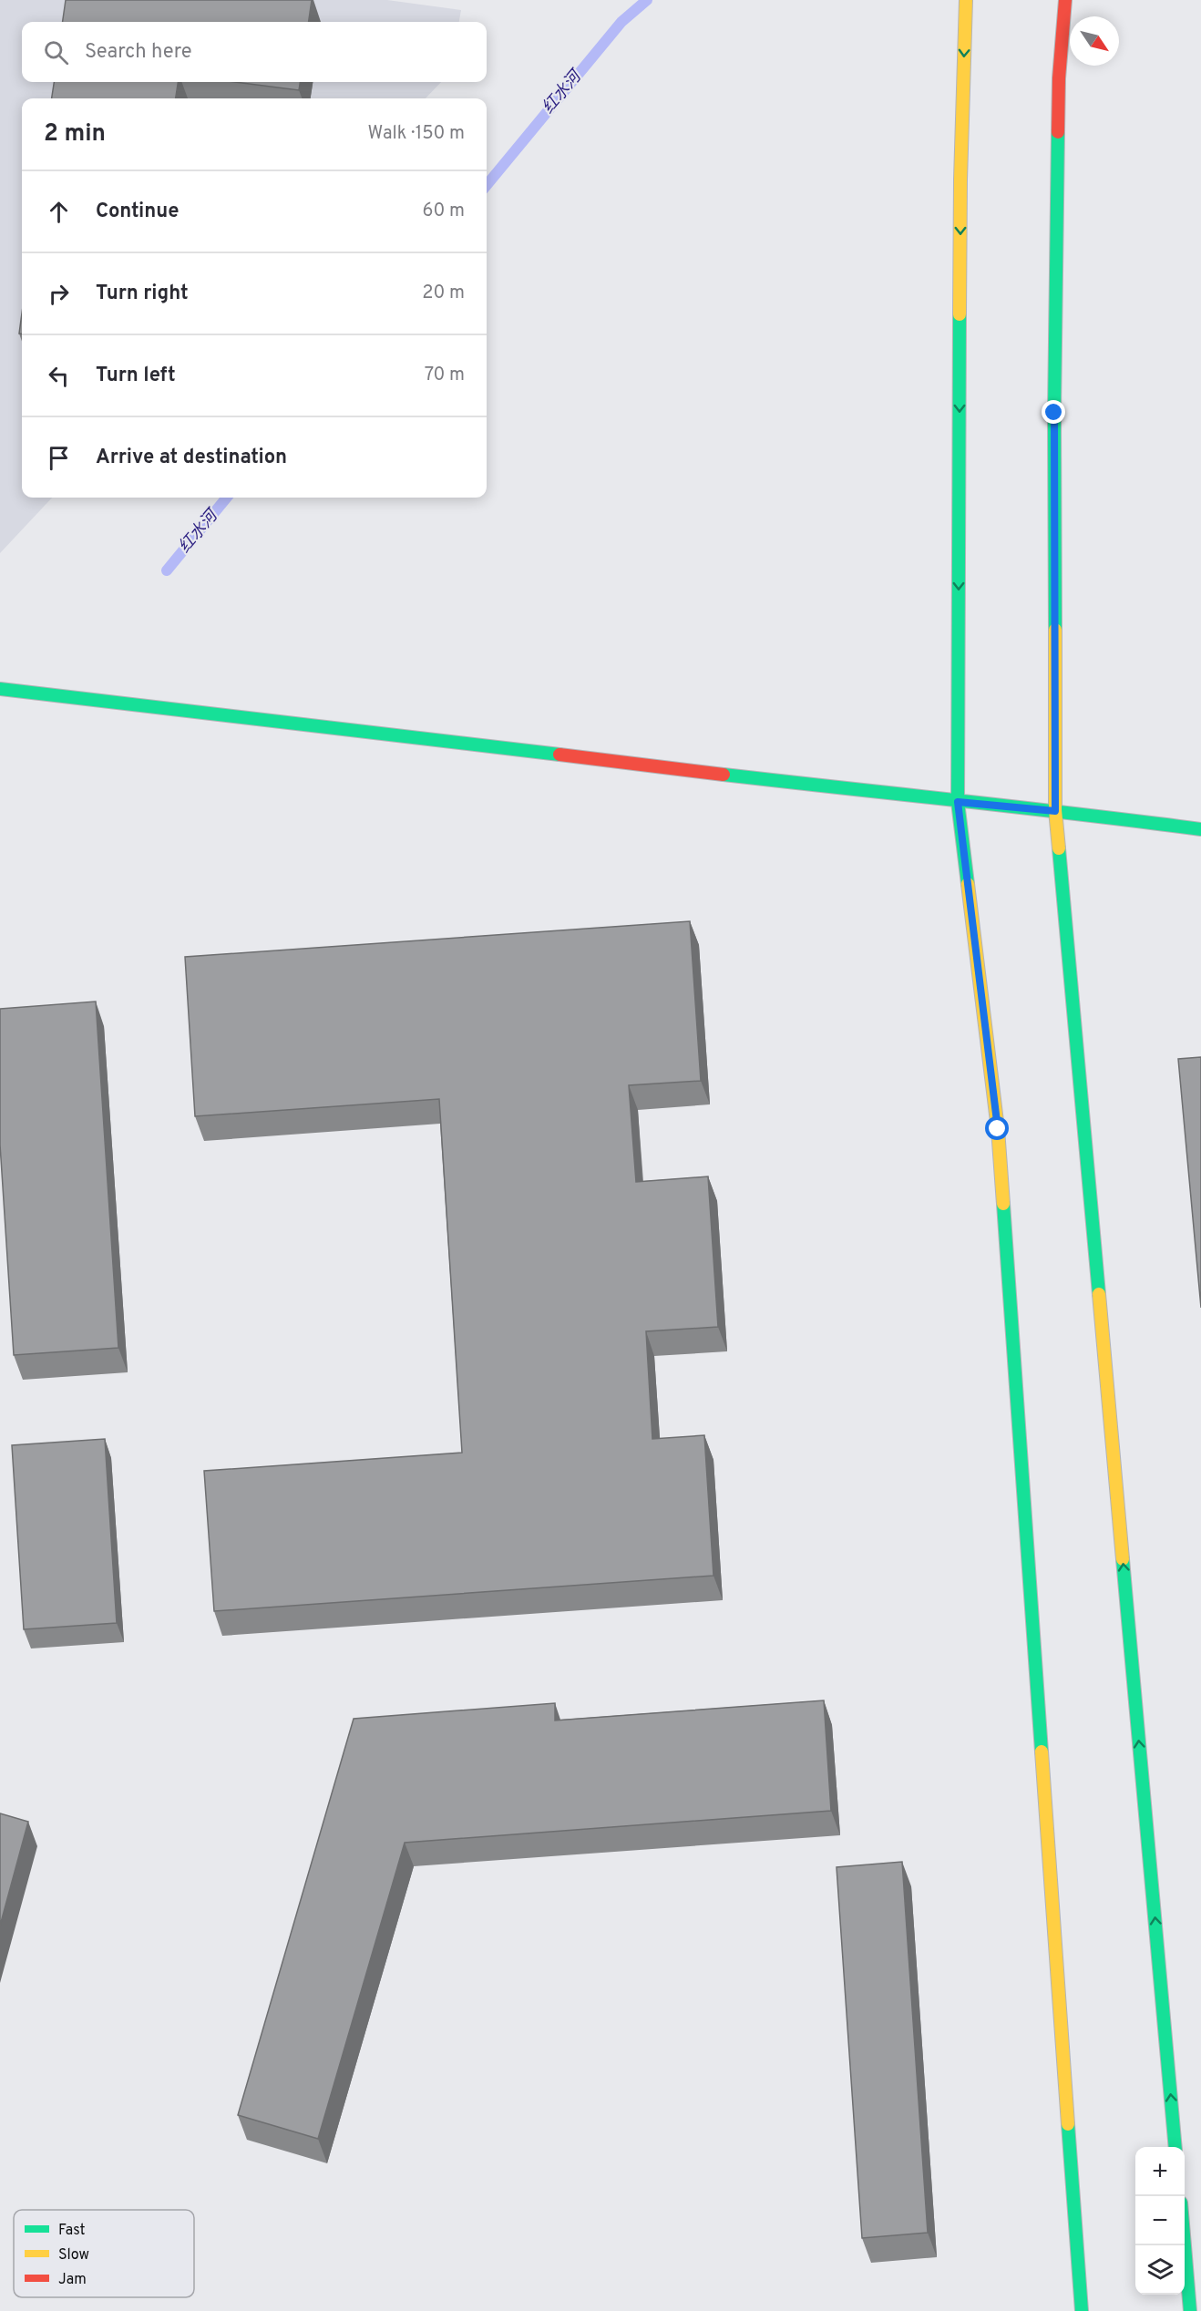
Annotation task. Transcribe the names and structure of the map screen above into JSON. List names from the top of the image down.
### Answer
{
  "water": ["红水河"],
  "legend": ["Fast", "Slow", "Jam"],
  "north": "bottom right",
  "page": {
    "search": "Search here",
    "heading": ["2 min", "Walk · 150 m"],
    "list": [
      ["Continue", "60 m"],
      ["Turn right", "20 m"],
      ["Turn left", "70 m"],
      "Arrive at destination"
    ],
    "map_buttons": ["+", "−"]
  }
}
